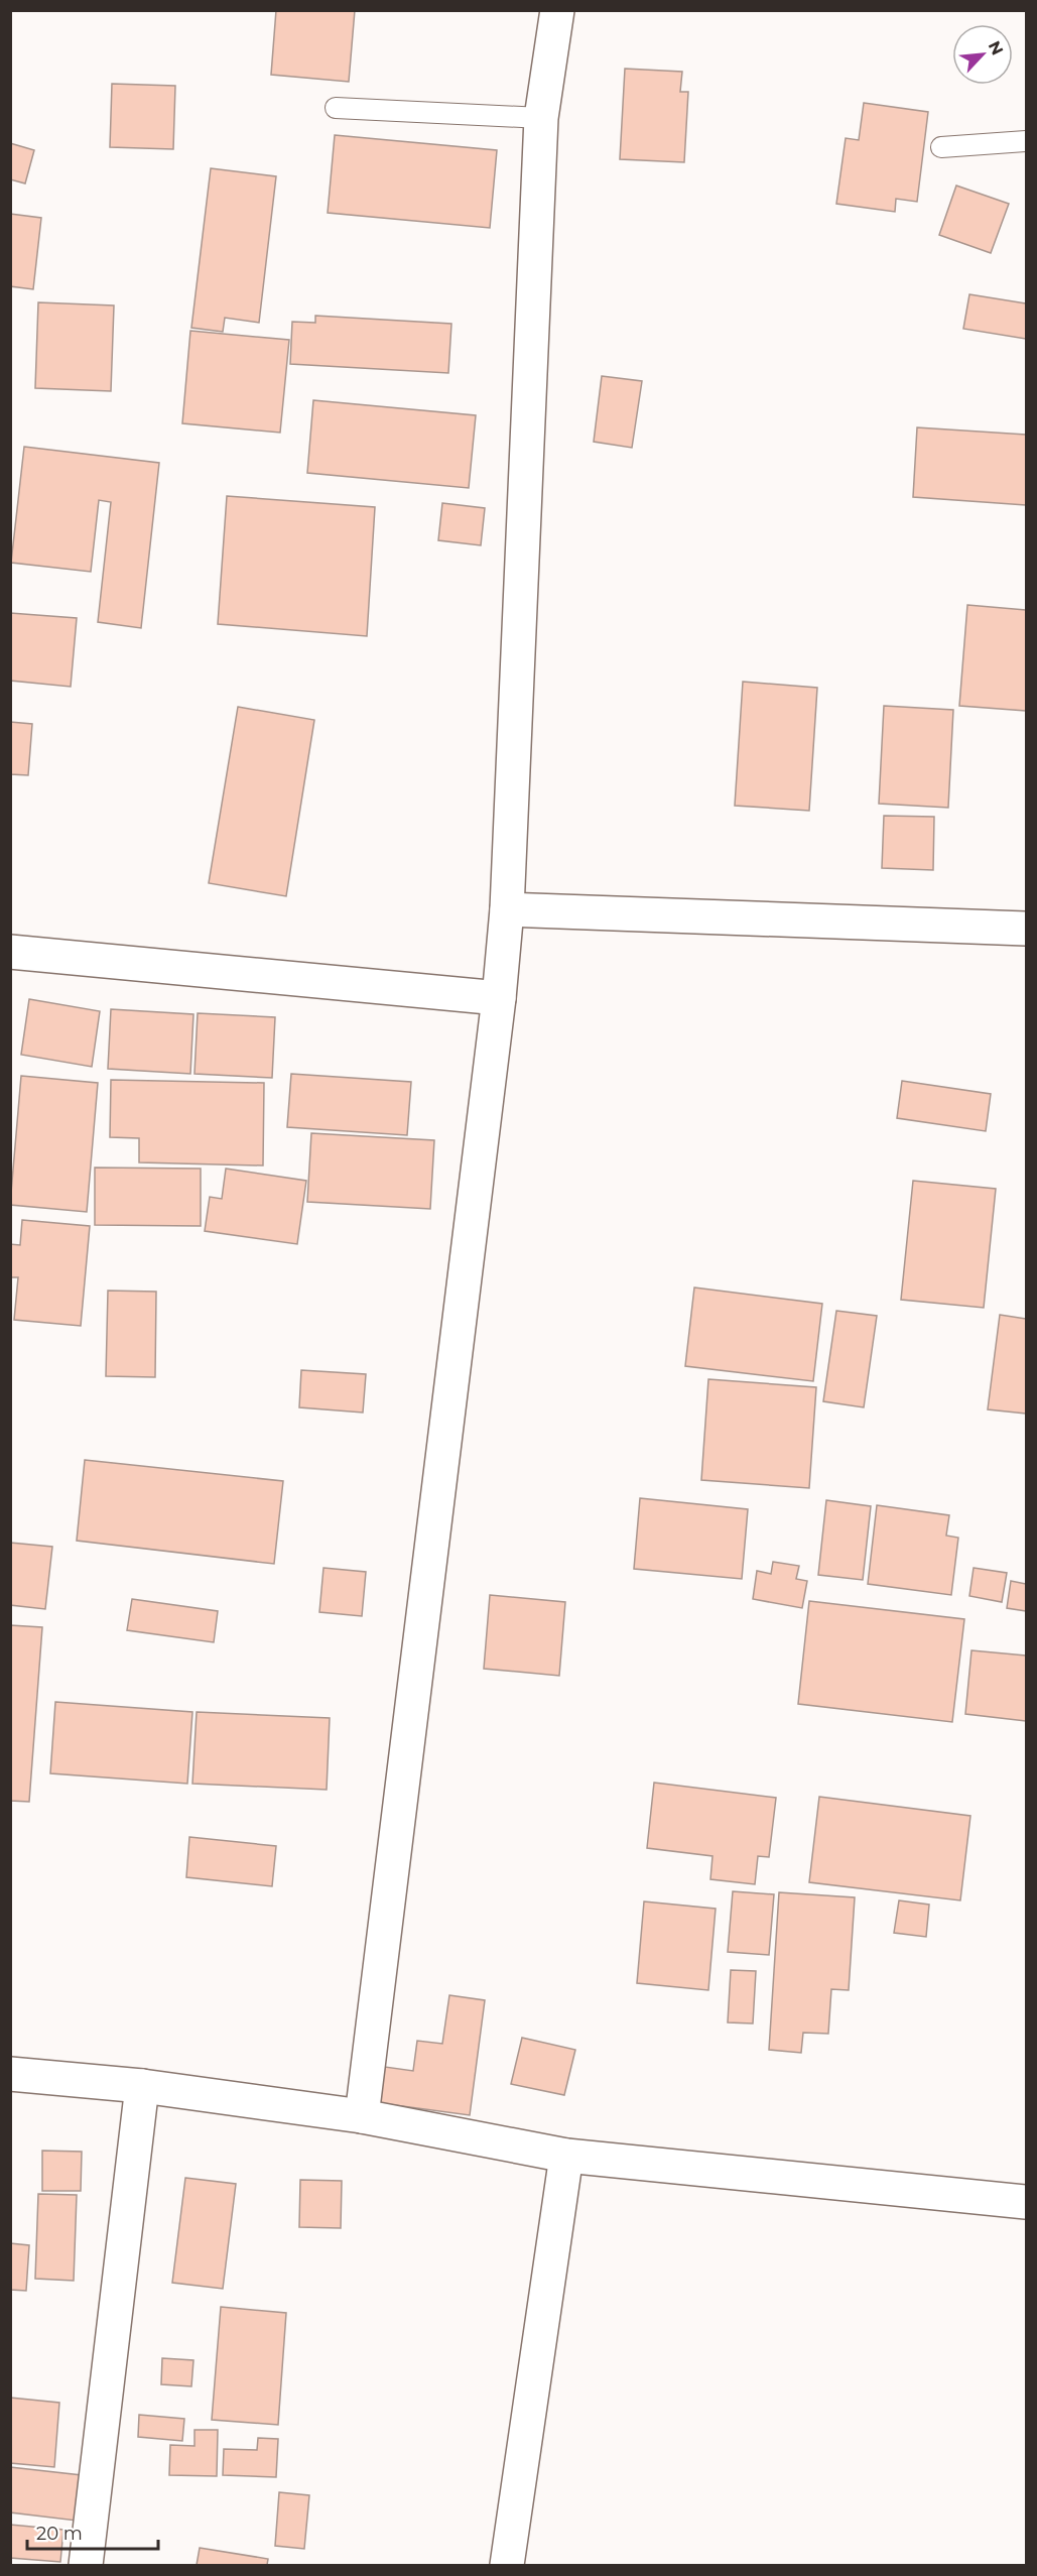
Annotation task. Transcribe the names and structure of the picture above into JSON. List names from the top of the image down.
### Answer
{
  "scale_bar": "20 m",
  "north": "top right"
}
